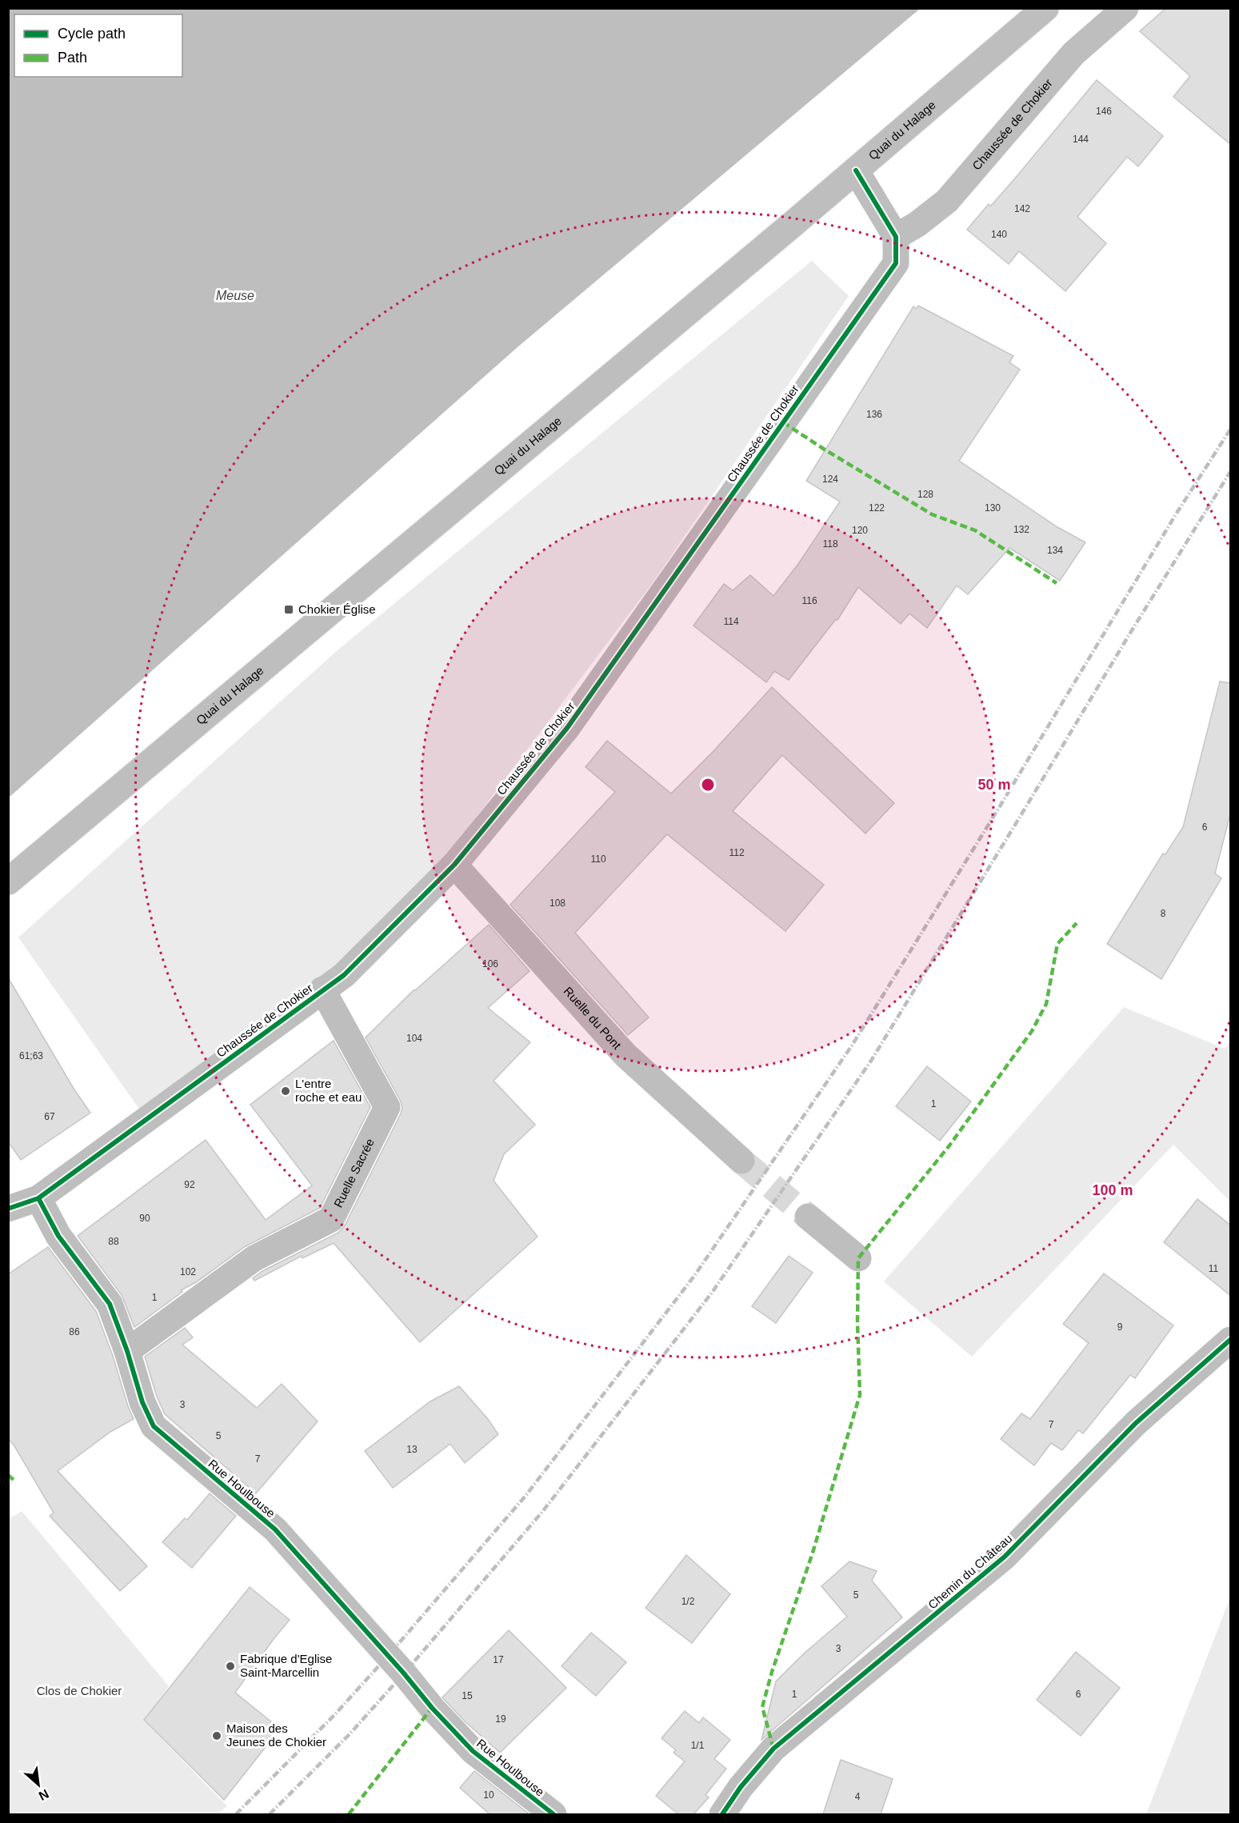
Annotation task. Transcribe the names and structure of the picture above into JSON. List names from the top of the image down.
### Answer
{
  "streets": {
    "street": [
      "Chaussée de Chokier",
      "Quai du Halage",
      "Ruelle du Pont",
      "Ruelle Sacrée",
      "Rue Houlbouse",
      "Chemin du Château"
    ]
  },
  "crossings": [
    ["Chaussée de Chokier", "Ruelle du Pont"],
    ["Chaussée de Chokier", "Ruelle Sacrée"],
    ["Chaussée de Chokier", "Rue Houlbouse"],
    ["Ruelle Sacrée", "Rue Houlbouse"]
  ],
  "water": ["Meuse"],
  "parks": ["Clos de Chokier"],
  "places": {
    "transit": ["Chokier Église"],
    "other": ["L'entre roche et eau", "Fabrique d'Eglise Saint-Marcellin", "Maison des Jeunes de Chokier"]
  },
  "house_numbers": [
    "146",
    "144",
    "142",
    "140",
    "136",
    "124",
    "128",
    "122",
    "130",
    "132",
    "120",
    "118",
    "134",
    "116",
    "114",
    "6",
    "112",
    "110",
    "108",
    "8",
    "106",
    "104",
    "61;63",
    "1",
    "67",
    "92",
    "90",
    "88",
    "11",
    "102",
    "1",
    "9",
    "86",
    "3",
    "7",
    "5",
    "13",
    "7",
    "5",
    "1/2",
    "3",
    "17",
    "1",
    "6",
    "15",
    "19",
    "1/1",
    "10",
    "4"
  ],
  "legend": ["Cycle path", "Path"],
  "north": "bottom right",
  "rings": ["50 m", "100 m"]
}
